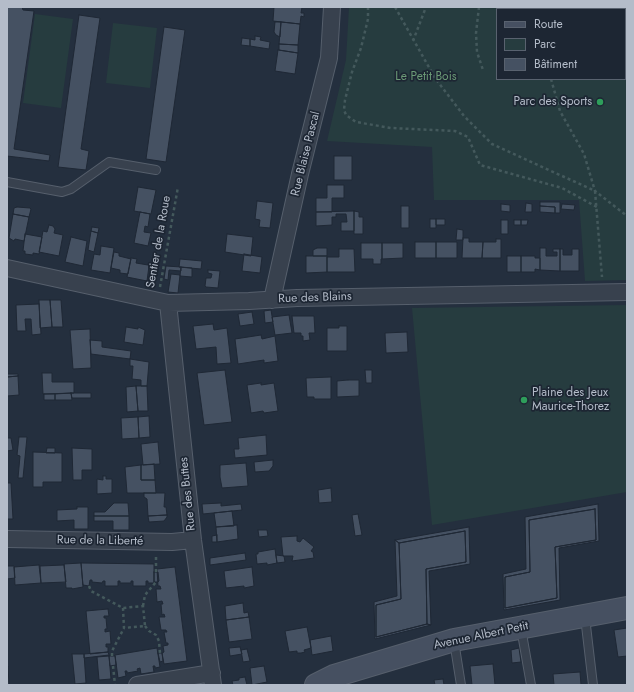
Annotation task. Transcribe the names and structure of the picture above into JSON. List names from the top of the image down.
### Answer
{
  "streets": {
    "main road": ["Avenue Albert Petit"],
    "street": [
      "Rue Blaise Pascal",
      "Rue des Blains",
      "Rue des Buttes",
      "Rue de la Liberté"
    ],
    "path": ["Sentier de la Roue"]
  },
  "crossings": [
    ["Rue Blaise Pascal", "Rue des Blains"],
    ["Sentier de la Roue", "Rue des Blains"],
    ["Sentier de la Roue", "Rue des Buttes"],
    ["Rue des Blains", "Rue des Buttes"],
    ["Rue des Buttes", "Rue de la Liberté"]
  ],
  "parks": ["Le Petit Bois"],
  "places": ["Parc des Sports", "Plaine des Jeux Maurice-Thorez"],
  "legend": ["Route", "Parc", "Bâtiment"]
}
